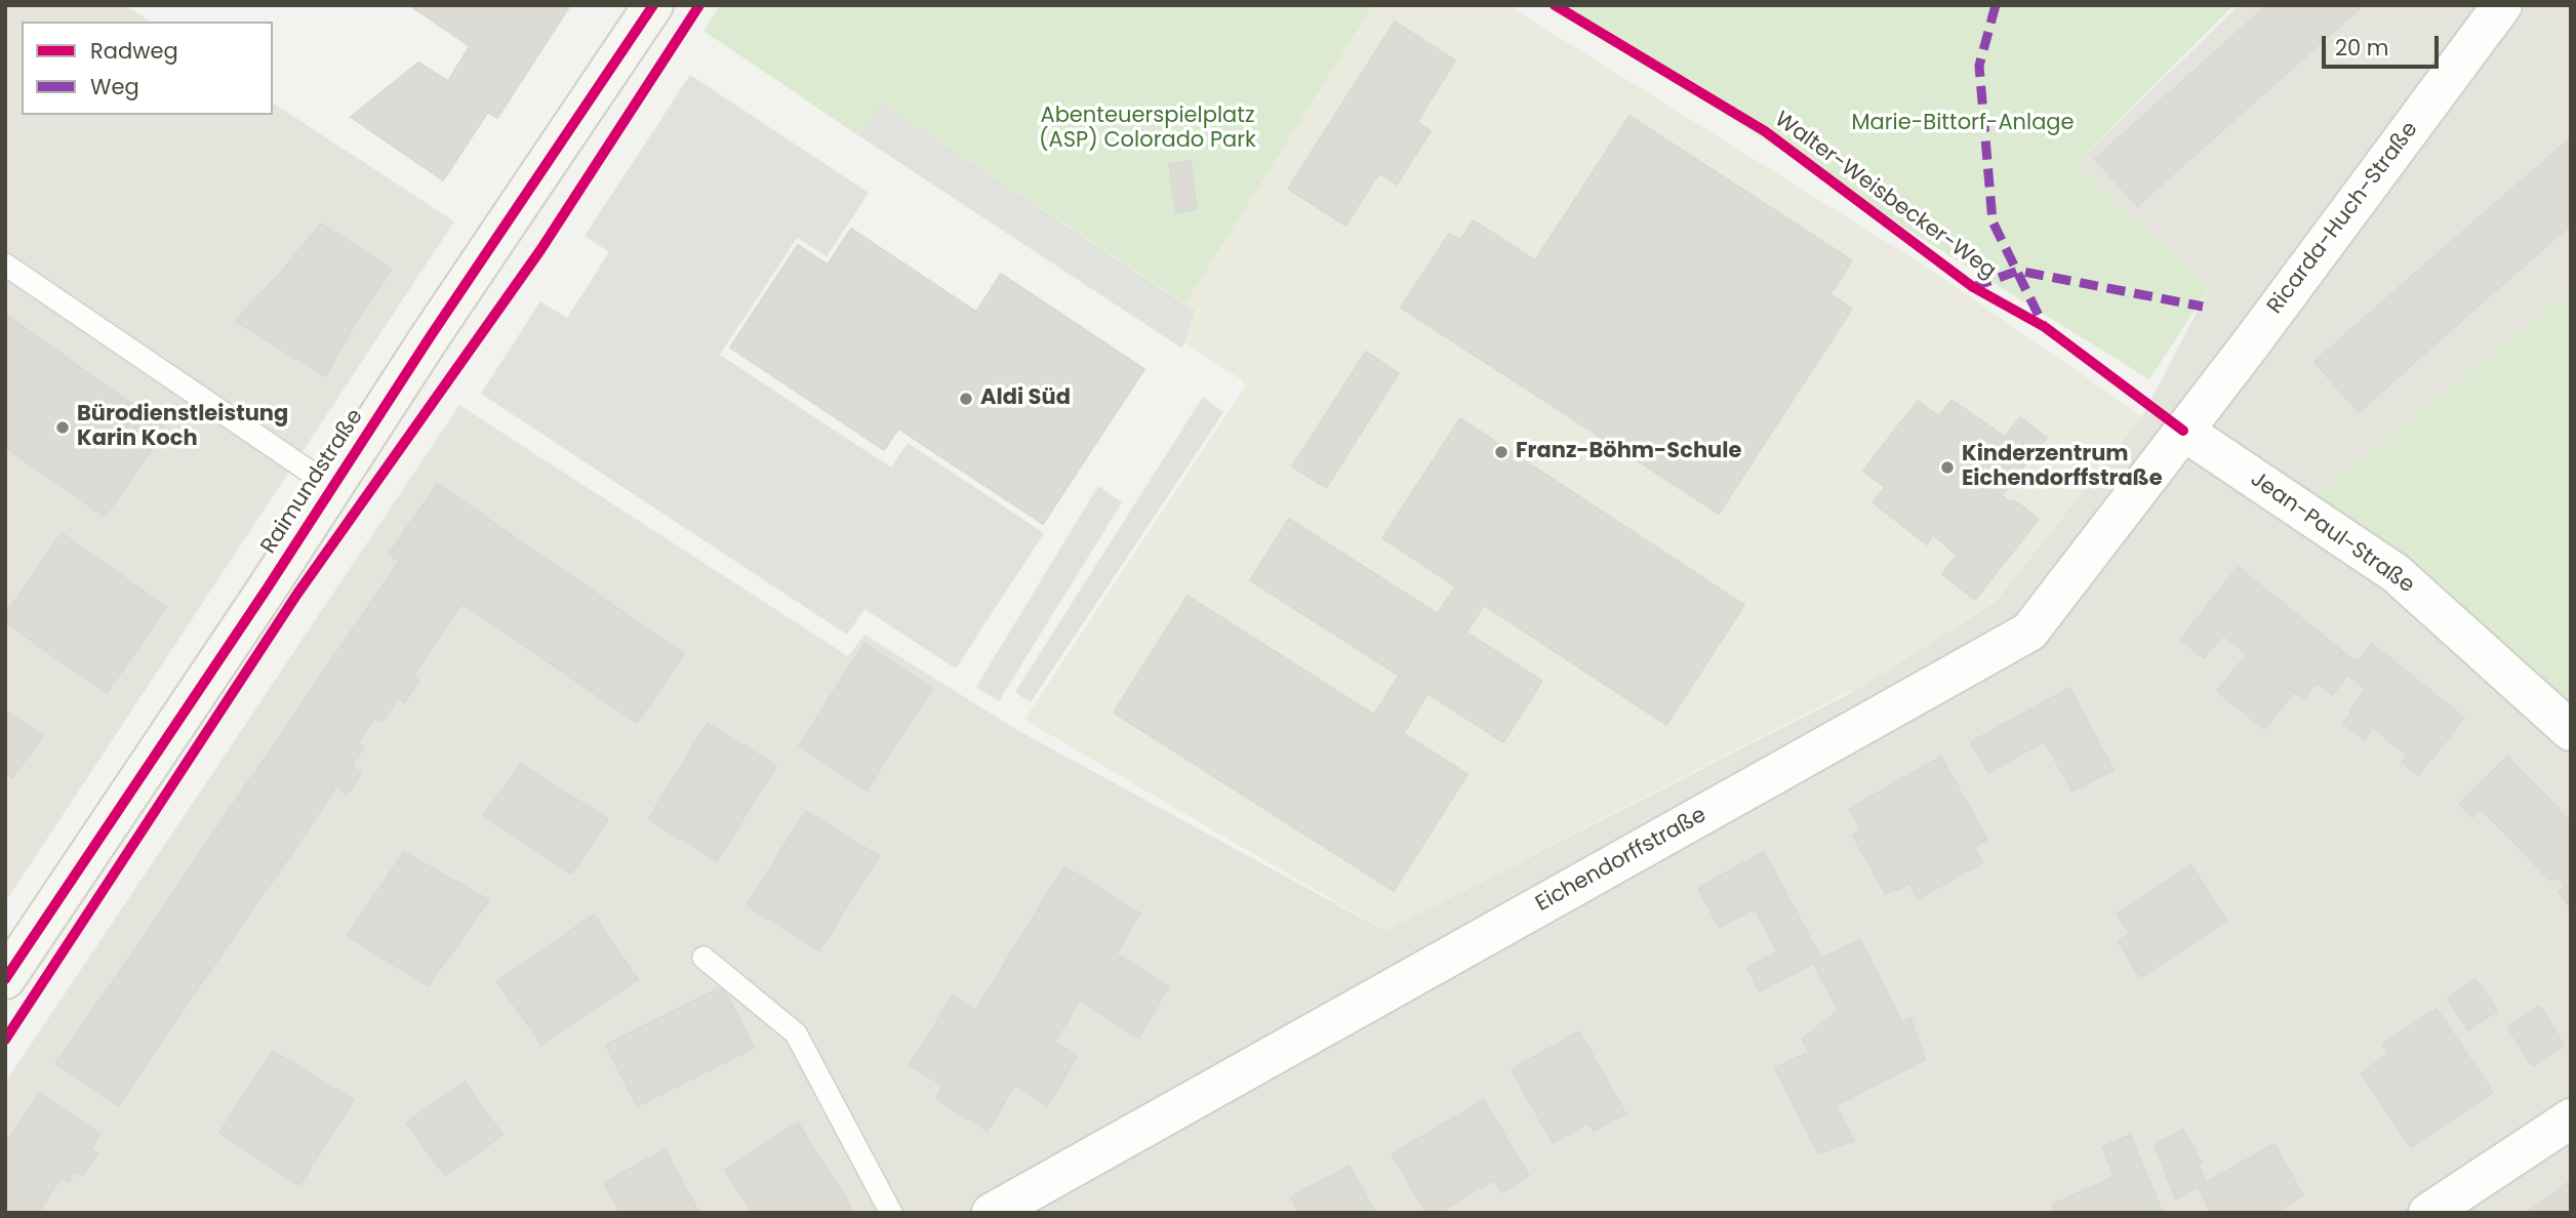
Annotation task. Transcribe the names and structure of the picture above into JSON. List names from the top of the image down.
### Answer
{
  "streets": {
    "street": [
      "Ricarda-Huch-Straße",
      "Raimundstraße",
      "Jean-Paul-Straße",
      "Eichendorffstraße"
    ],
    "cycle path": ["Walter-Weisbecker-Weg"]
  },
  "crossings": [
    ["Ricarda-Huch-Straße", "Jean-Paul-Straße"],
    ["Ricarda-Huch-Straße", "Eichendorffstraße"],
    ["Jean-Paul-Straße", "Eichendorffstraße"]
  ],
  "parks": ["Abenteuerspielplatz (ASP) Colorado Park", "Marie-Bittorf-Anlage"],
  "places": [
    "Aldi Süd",
    "Bürodienstleistung Karin Koch",
    "Franz-Böhm-Schule",
    "Kinderzentrum Eichendorffstraße"
  ],
  "legend": ["Radweg", "Weg"],
  "scale_bar": "20 m"
}
